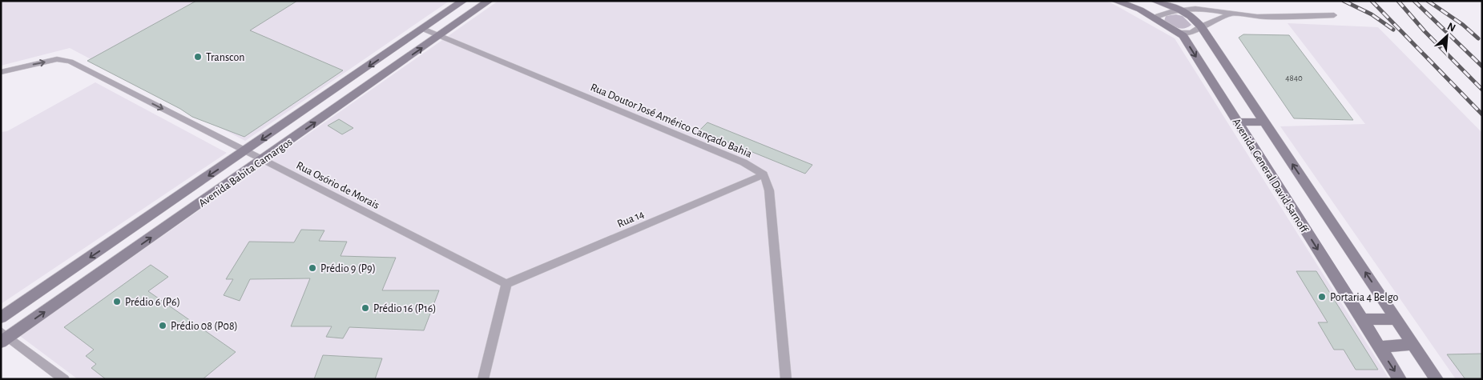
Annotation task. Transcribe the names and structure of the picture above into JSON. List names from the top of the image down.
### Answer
{
  "streets": {
    "main road": ["Avenida Babita Camargos", "Avenida General David Sarnoff"],
    "street": ["Rua Doutor José Américo Cançado Bahia", "Rua Osório de Morais", "Rua 14"]
  },
  "crossings": [
    ["Rua Doutor José Américo Cançado Bahia", "Avenida Babita Camargos"],
    ["Rua Doutor José Américo Cançado Bahia", "Rua 14"],
    ["Avenida Babita Camargos", "Rua Osório de Morais"],
    ["Rua Osório de Morais", "Rua 14"]
  ],
  "one_way": ["Rua Osório de Morais"],
  "places": [
    "Transcon",
    "Prédio 9 (P9)",
    "Portaria 4 Belgo",
    "Prédio 6 (P6)",
    "Prédio 16 (P16)",
    "Prédio 08 (P08)"
  ],
  "house_numbers": ["4840"],
  "north": "top right"
}
